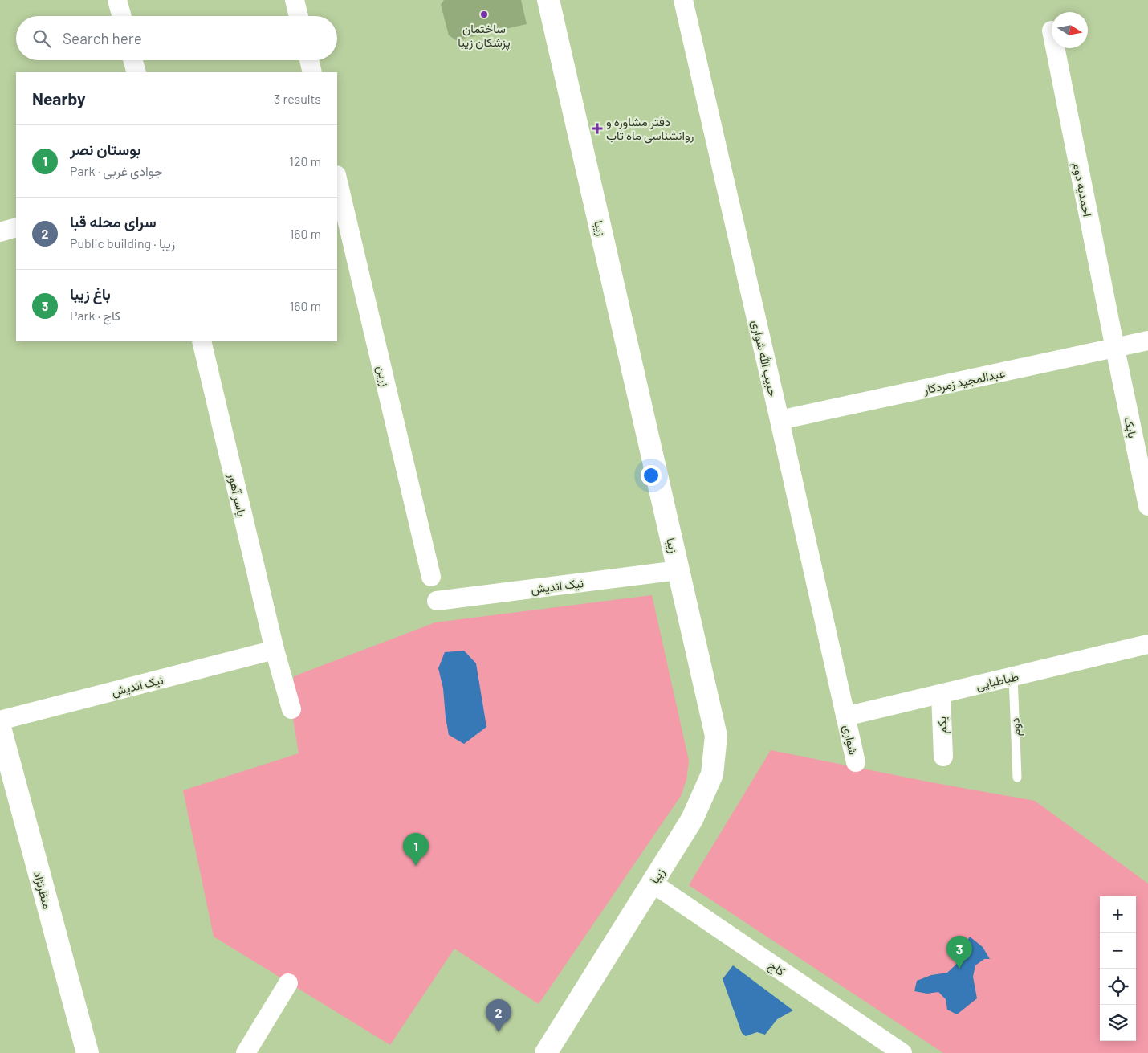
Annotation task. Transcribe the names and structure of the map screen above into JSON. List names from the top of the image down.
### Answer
{
  "streets": {
    "street": [
      "احمدیه دوم",
      "زیبا",
      "حبیب الله شواری",
      "زرین",
      "عبدالمجید زمردکار",
      "بابک",
      "یاسر آهور",
      "نیک اندیش",
      "طباطبایی",
      "یکم",
      "شواری",
      "منظرنژاد",
      "کاج"
    ],
    "lane": ["دوم"]
  },
  "crossings": [
    ["احمدیه دوم", "عبدالمجید زمردکار"],
    ["احمدیه دوم", "بابک"],
    ["زیبا", "نیک اندیش"],
    ["زیبا", "کاج"],
    ["حبیب الله شواری", "عبدالمجید زمردکار"],
    ["حبیب الله شواری", "طباطبایی"],
    ["حبیب الله شواری", "شواری"],
    ["عبدالمجید زمردکار", "بابک"],
    ["یاسر آهور", "نیک اندیش"],
    ["طباطبایی", "یکم"],
    ["طباطبایی", "دوم"],
    ["طباطبایی", "شواری"]
  ],
  "places": {
    "other": ["ساختمان پزشکان زیبا"],
    "health": ["دفتر مشاوره و روانشناسی ماه تاب"]
  },
  "north": "right",
  "page": {
    "search": "Search here",
    "heading": ["Nearby", "3 results"],
    "list": [
      {
        "mark": "1",
        "name": "بوستان نصر",
        "note": "Park · جوادی غربی",
        "value": "120 m"
      },
      {
        "mark": "2",
        "name": "سرای محله قبا",
        "note": "Public building · زیبا",
        "value": "160 m"
      },
      {
        "mark": "3",
        "name": "باغ زیبا",
        "note": "Park · کاج",
        "value": "160 m"
      }
    ],
    "pins": ["1", "3", "2"],
    "map_buttons": ["+", "−"]
  }
}
